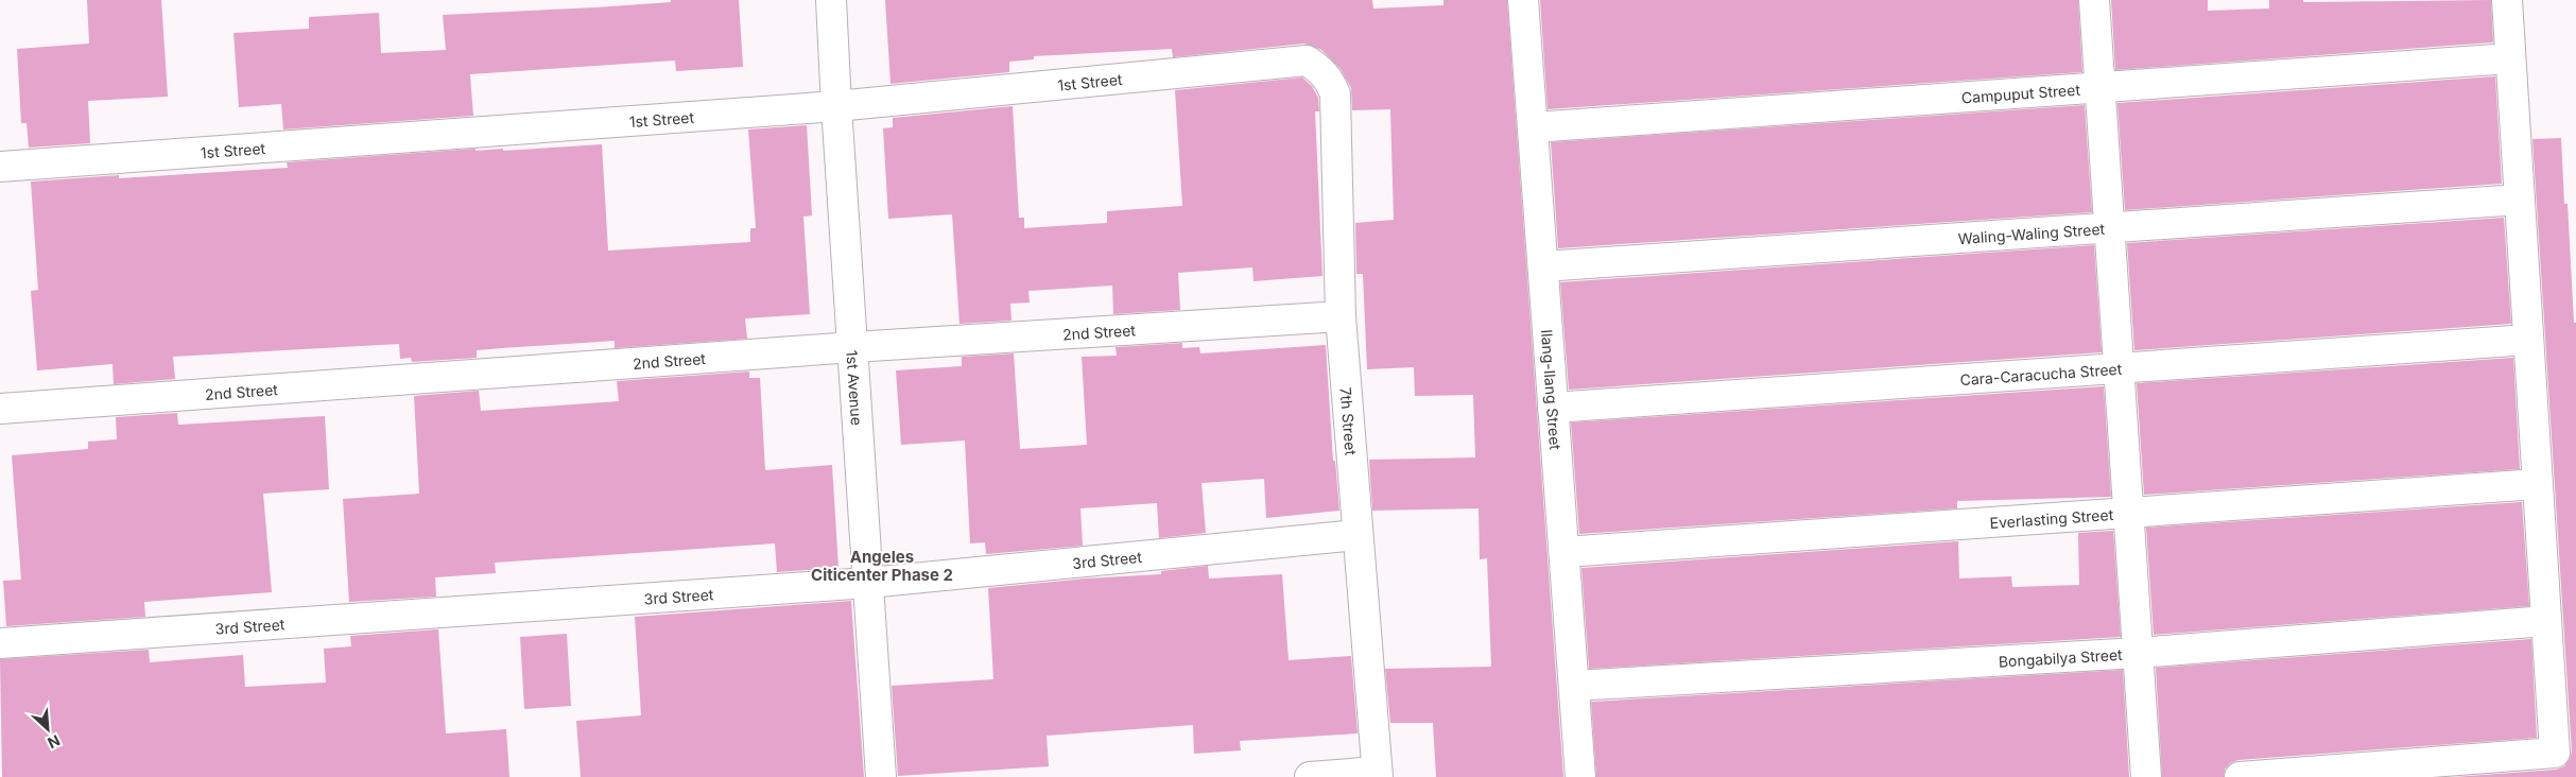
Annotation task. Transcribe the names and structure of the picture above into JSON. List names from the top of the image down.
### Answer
{
  "streets": {
    "street": [
      "1st Street",
      "Campuput Street",
      "Waling-Waling Street",
      "2nd Street",
      "Cara-Caracucha Street",
      "1st Avenue",
      "Ilang-Ilang Street",
      "7th Street",
      "Everlasting Street",
      "3rd Street",
      "Bongabilya Street"
    ]
  },
  "crossings": [
    ["1st Street", "1st Avenue"],
    ["1st Street", "7th Street"],
    ["Campuput Street", "Ilang-Ilang Street"],
    ["Waling-Waling Street", "Ilang-Ilang Street"],
    ["2nd Street", "1st Avenue"],
    ["2nd Street", "7th Street"],
    ["Cara-Caracucha Street", "Ilang-Ilang Street"],
    ["1st Avenue", "3rd Street"],
    ["Ilang-Ilang Street", "Everlasting Street"],
    ["Ilang-Ilang Street", "Bongabilya Street"],
    ["7th Street", "3rd Street"]
  ],
  "districts": ["Angeles Citicenter Phase 2"],
  "north": "bottom right"
}
